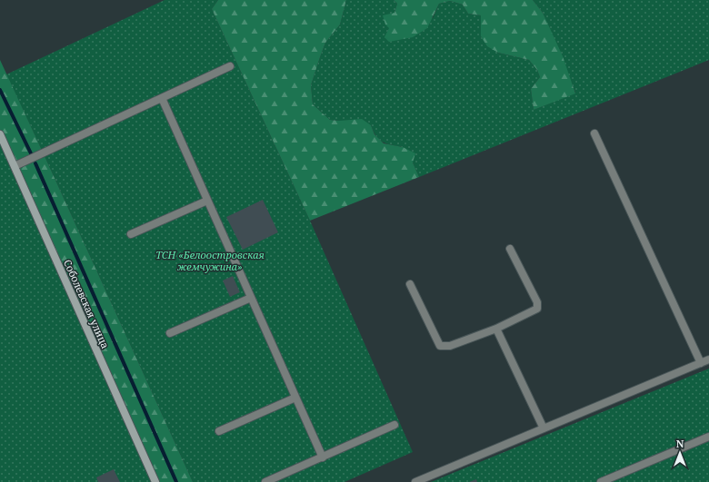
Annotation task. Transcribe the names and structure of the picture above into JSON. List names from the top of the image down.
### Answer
{
  "streets": {
    "street": ["Соболевская улица"]
  },
  "parks": ["ТСН «Белоостровская жемчужина»"],
  "north": "top"
}
